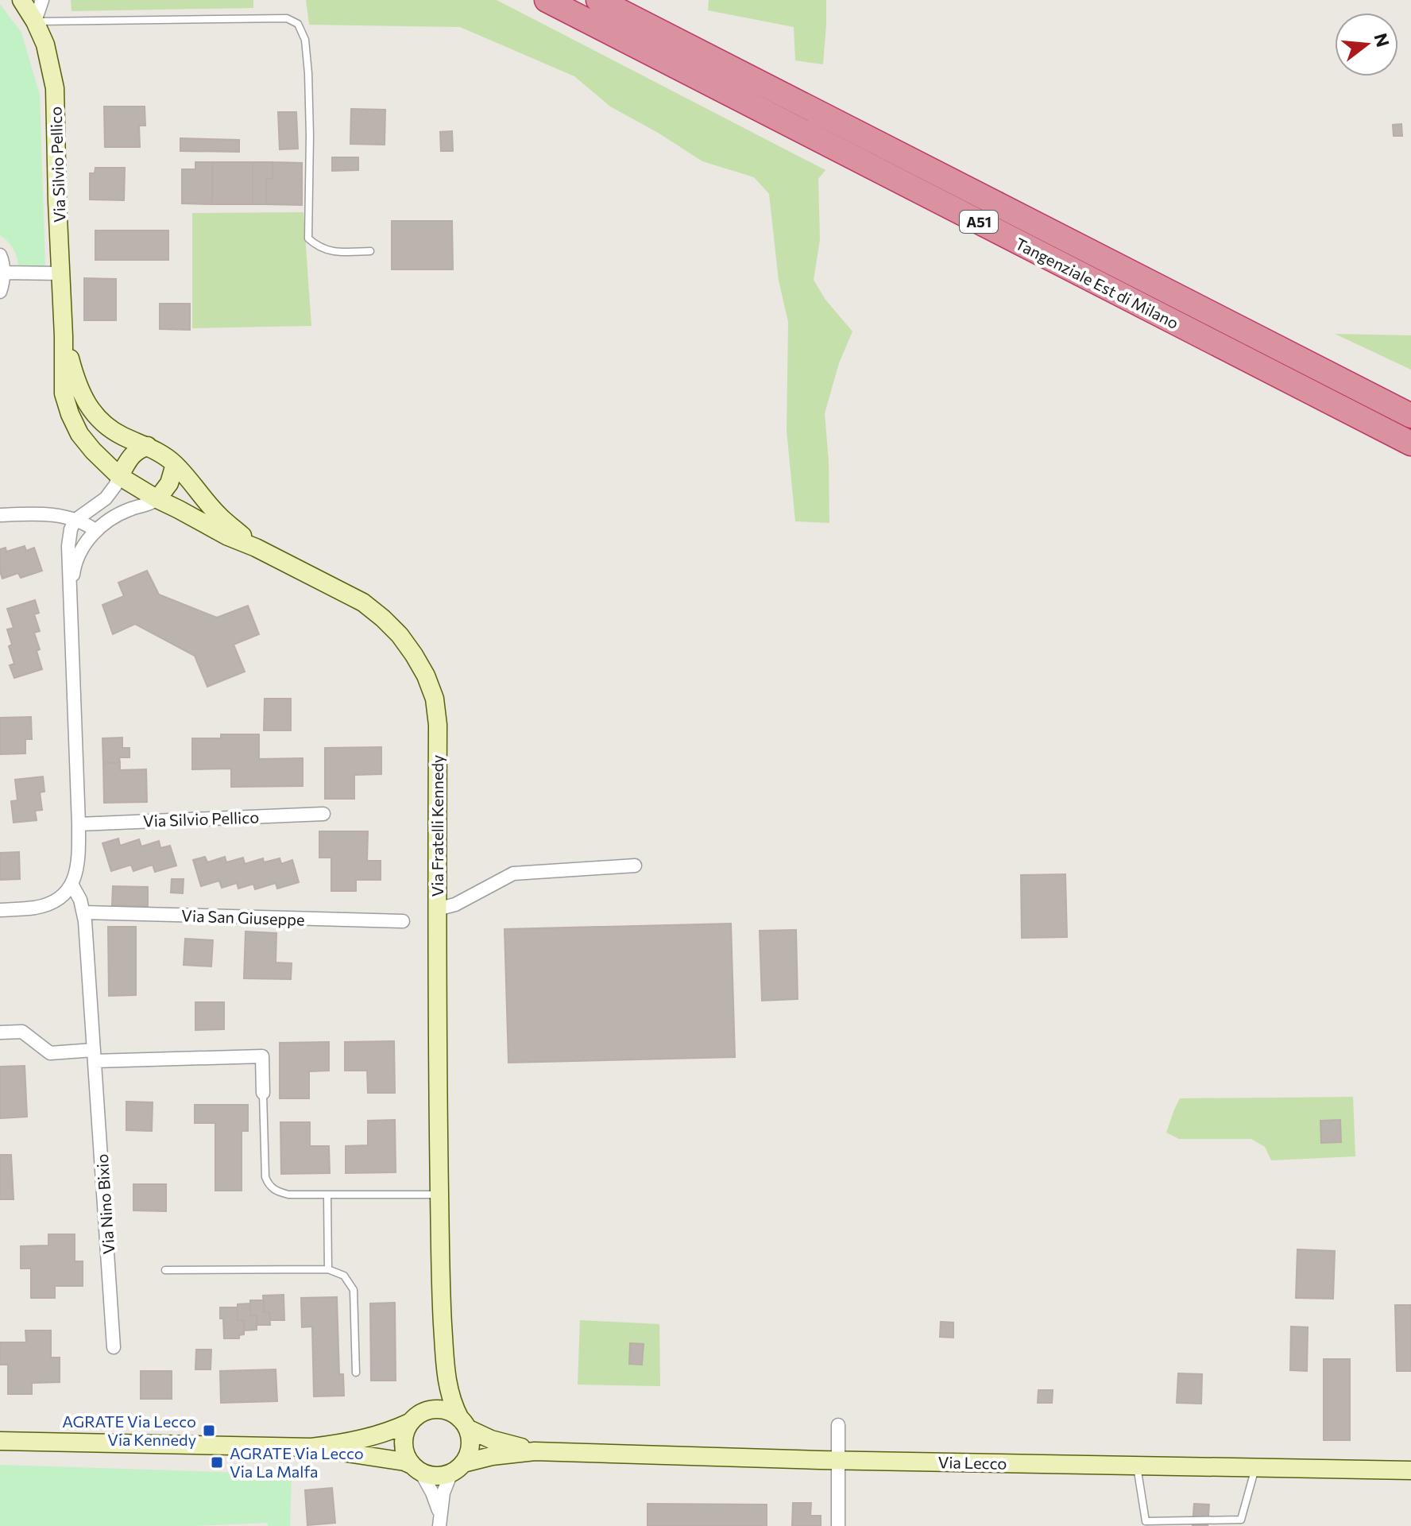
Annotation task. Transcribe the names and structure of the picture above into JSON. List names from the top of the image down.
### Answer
{
  "streets": {
    "highway": ["A51", "Tangenziale Est di Milano"],
    "street": [
      "Via Silvio Pellico",
      "Via Fratelli Kennedy",
      "Via San Giuseppe",
      "Via Nino Bixio",
      "Via Lecco"
    ]
  },
  "crossings": [
    ["Via Silvio Pellico", "Via Fratelli Kennedy"],
    ["Via Fratelli Kennedy", "Via Lecco"],
    ["Via San Giuseppe", "Via Nino Bixio"]
  ],
  "places": {
    "transit": ["AGRATE Via Lecco Via Kennedy", "AGRATE Via Lecco Via La Malfa"]
  },
  "north": "right"
}
